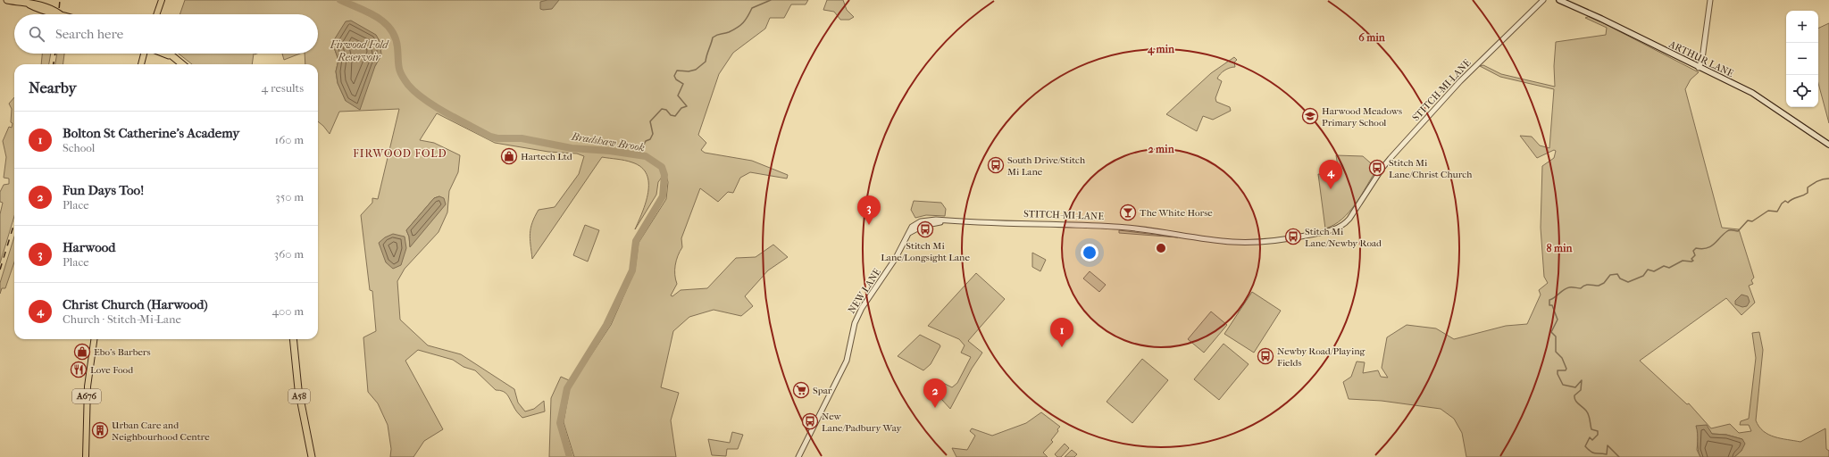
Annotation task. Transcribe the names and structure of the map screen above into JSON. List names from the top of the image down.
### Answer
{
  "streets": {
    "highway": ["A58"],
    "main road": ["ARTHUR LANE", "A676"],
    "street": ["STITCH-MI-LANE", "NEW LANE"]
  },
  "crossings": [
    ["STITCH-MI-LANE", "NEW LANE"]
  ],
  "districts": ["FIRWOOD FOLD"],
  "water": ["Firwood Fold Reservoir", "Bradshaw Brook"],
  "places": {
    "school or university": ["Harwood Meadows Primary School"],
    "shop": ["Hartech Ltd", "Ebo's Barbers"],
    "bus stop": [
      "South Drive/Stitch Mi Lane",
      "Stitch Mi Lane/Christ Church",
      "Stitch Mi Lane/Longsight Lane",
      "Stitch Mi Lane/Newby Road",
      "Newby Road/Playing Fields",
      "New Lane/Padbury Way"
    ],
    "bar": ["The White Horse"],
    "restaurant": ["Love Food"],
    "supermarket": ["Spar"],
    "building": ["Urban Care and Neighbourhood Centre"]
  },
  "page": {
    "map_buttons": ["+", "−"],
    "search": "Search here",
    "heading": ["Nearby", "4 results"],
    "list": [
      {
        "mark": "1",
        "name": "Bolton St Catherine's Academy",
        "note": "School",
        "value": "160 m"
      },
      {
        "mark": "2",
        "name": "Fun Days Too!",
        "note": "Place",
        "value": "350 m"
      },
      {
        "mark": "3",
        "name": "Harwood",
        "note": "Place",
        "value": "360 m"
      },
      {
        "mark": "4",
        "name": "Christ Church (Harwood)",
        "note": "Church · Stitch-Mi-Lane",
        "value": "400 m"
      }
    ],
    "pins": [
      "4",
      "3",
      "1",
      "2"
    ]
  },
  "rings": [
    "6 min",
    "4 min",
    "2 min",
    "8 min"
  ]
}
